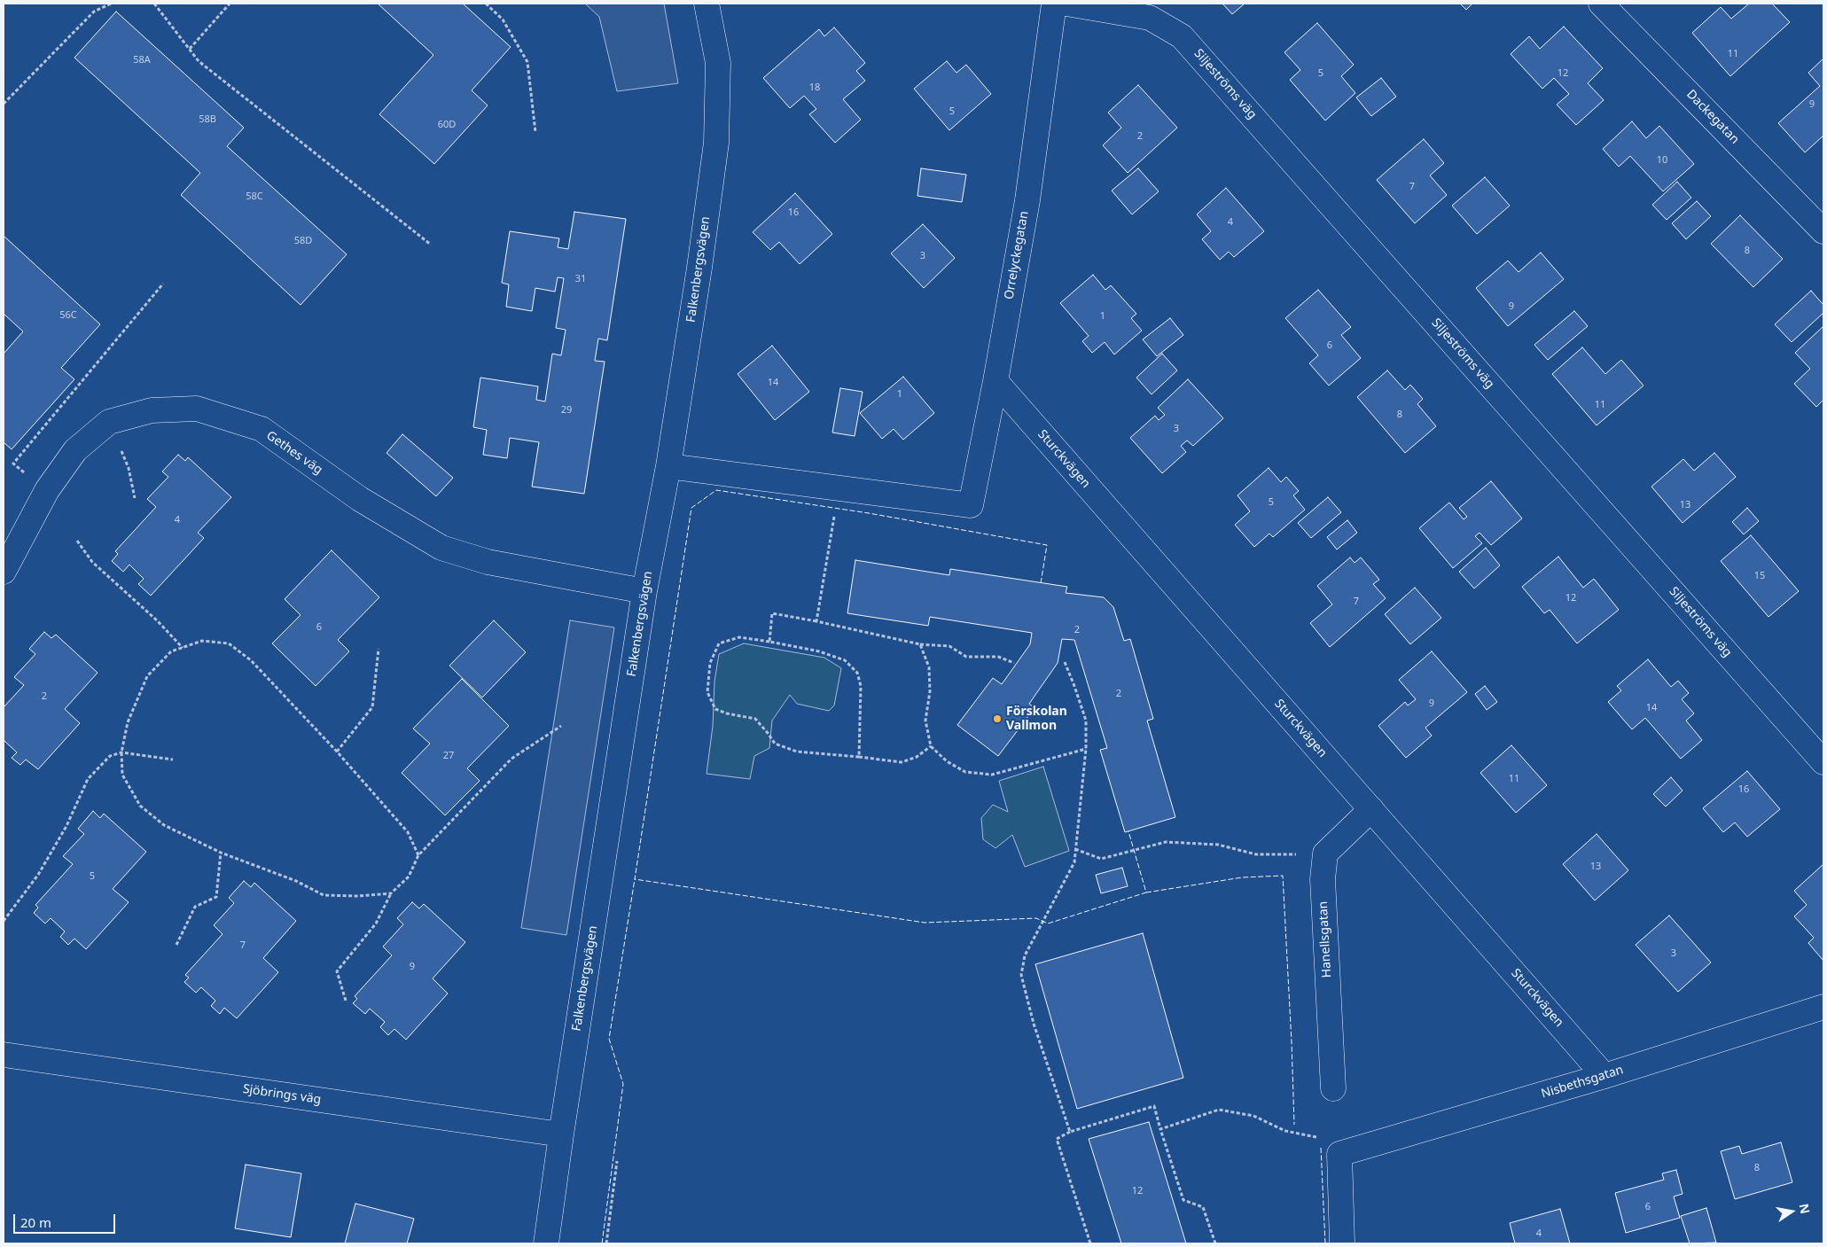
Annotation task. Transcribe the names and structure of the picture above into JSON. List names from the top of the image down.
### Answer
{
  "streets": {
    "street": [
      "Siljeströms väg",
      "Dackegatan",
      "Orrelyckegatan",
      "Falkenbergsvägen",
      "Gethes väg",
      "Sturckvägen",
      "Hanellsgatan",
      "Nisbethsgatan",
      "Sjöbrings väg"
    ]
  },
  "crossings": [
    ["Orrelyckegatan", "Sturckvägen"],
    ["Falkenbergsvägen", "Gethes väg"],
    ["Falkenbergsvägen", "Sjöbrings väg"],
    ["Sturckvägen", "Nisbethsgatan"]
  ],
  "places": ["Förskolan Vallmon"],
  "house_numbers": [
    "11",
    "58A",
    "5",
    "12",
    "18",
    "9",
    "5",
    "58B",
    "60D",
    "2",
    "10",
    "7",
    "58C",
    "16",
    "4",
    "58D",
    "8",
    "3",
    "31",
    "9",
    "56C",
    "1",
    "6",
    "14",
    "1",
    "11",
    "29",
    "8",
    "3",
    "5",
    "13",
    "4",
    "15",
    "12",
    "7",
    "6",
    "2",
    "2",
    "2",
    "9",
    "14",
    "27",
    "11",
    "16",
    "13",
    "5",
    "7",
    "3",
    "9",
    "8",
    "12",
    "6",
    "4"
  ],
  "scale_bar": "20 m",
  "north": "right"
}
